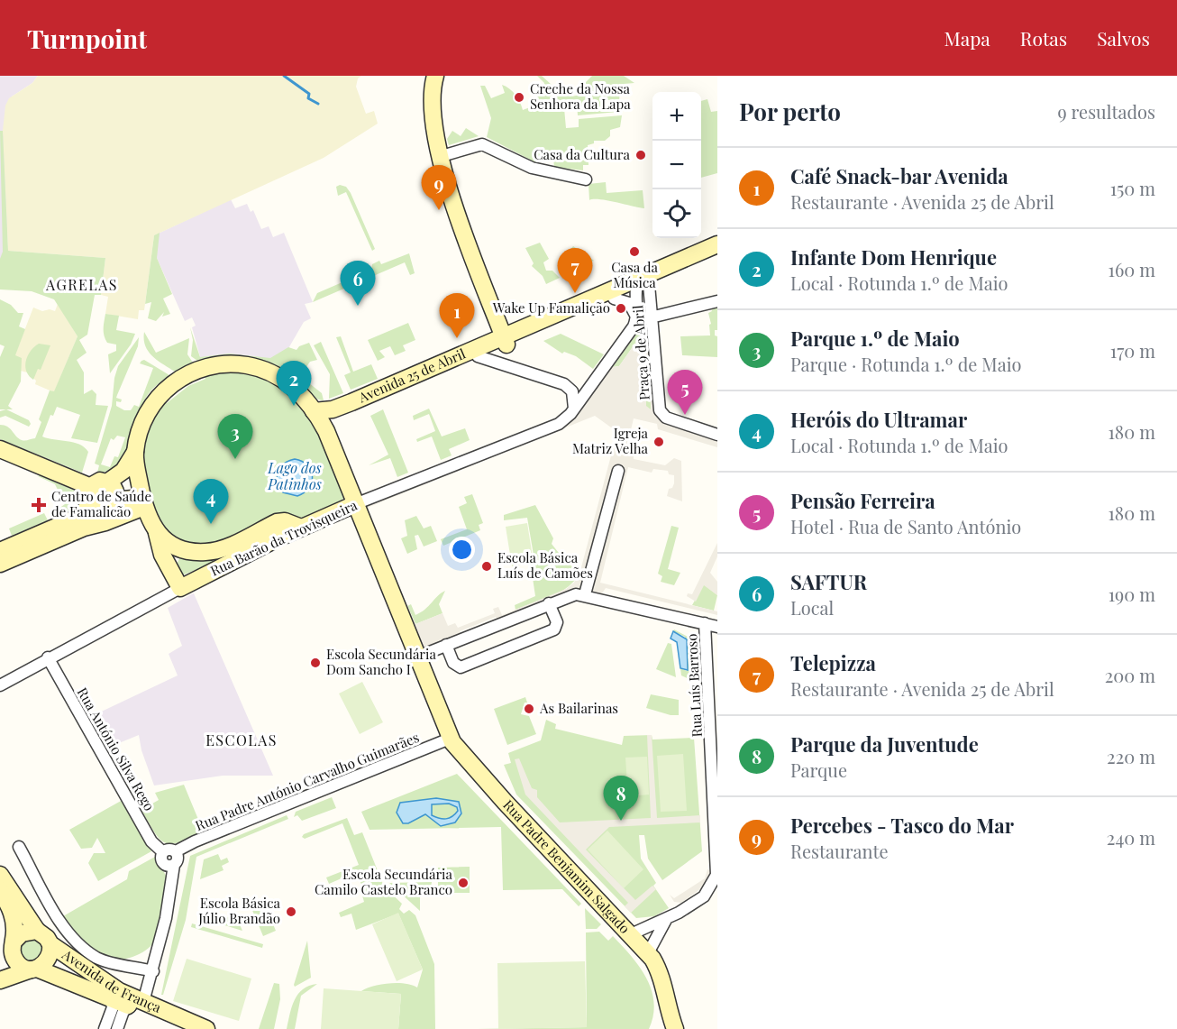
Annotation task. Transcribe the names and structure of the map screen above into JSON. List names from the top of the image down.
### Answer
{
  "streets": {
    "main road": [
      "Avenida 25 de Abril",
      "Rua Barão da Trovisqueira",
      "Rua Padre Benjamim Salgado",
      "Avenida de França"
    ],
    "street": [
      "Praça 9 de Abril",
      "Rua Luís Barroso",
      "Rua António Silva Rego",
      "Rua Padre António Carvalho Guimarães"
    ]
  },
  "crossings": [
    ["Praça 9 de Abril", "Avenida 25 de Abril"],
    ["Praça 9 de Abril", "Rua Barão da Trovisqueira"],
    ["Avenida 25 de Abril", "Rua Padre Benjamim Salgado"],
    ["Rua Barão da Trovisqueira", "Rua António Silva Rego"],
    ["Rua Barão da Trovisqueira", "Rua Padre Benjamim Salgado"],
    ["Rua Luís Barroso", "Rua Padre Benjamim Salgado"],
    ["Rua António Silva Rego", "Rua Padre António Carvalho Guimarães"],
    ["Rua Padre António Carvalho Guimarães", "Rua Padre Benjamim Salgado"]
  ],
  "districts": ["AGRELAS", "ESCOLAS"],
  "water": ["Lago dos Patinhos"],
  "places": {
    "other": [
      "Creche da Nossa Senhora da Lapa",
      "Casa da Cultura",
      "Casa da Música",
      "Wake Up Famalição",
      "Igreja Matriz Velha",
      "Escola Básica Luís de Camões",
      "Escola Secundária Dom Sancho I",
      "As Bailarinas",
      "Escola Secundária Camilo Castelo Branco",
      "Escola Básica Júlio Brandão"
    ],
    "health": ["Centro de Saúde de Famalicão"]
  },
  "page": {
    "header": "Turnpoint",
    "nav": ["Mapa", "Rotas", "Salvos"],
    "heading": ["Por perto", "9 resultados"],
    "map_buttons": ["+", "−"],
    "list": [
      {
        "mark": "1",
        "name": "Café Snack-bar Avenida",
        "note": "Restaurante · Avenida 25 de Abril",
        "value": "150 m"
      },
      {
        "mark": "2",
        "name": "Infante Dom Henrique",
        "note": "Local · Rotunda 1.º de Maio",
        "value": "160 m"
      },
      {
        "mark": "3",
        "name": "Parque 1.º de Maio",
        "note": "Parque · Rotunda 1.º de Maio",
        "value": "170 m"
      },
      {
        "mark": "4",
        "name": "Heróis do Ultramar",
        "note": "Local · Rotunda 1.º de Maio",
        "value": "180 m"
      },
      {
        "mark": "5",
        "name": "Pensão Ferreira",
        "note": "Hotel · Rua de Santo António",
        "value": "180 m"
      },
      {
        "mark": "6",
        "name": "SAFTUR",
        "note": "Local",
        "value": "190 m"
      },
      {
        "mark": "7",
        "name": "Telepizza",
        "note": "Restaurante · Avenida 25 de Abril",
        "value": "200 m"
      },
      {
        "mark": "8",
        "name": "Parque da Juventude",
        "note": "Parque",
        "value": "220 m"
      },
      {
        "mark": "9",
        "name": "Percebes - Tasco do Mar",
        "note": "Restaurante",
        "value": "240 m"
      }
    ],
    "pins": [
      "9",
      "7",
      "6",
      "1",
      "2",
      "5",
      "3",
      "4",
      "8"
    ]
  }
}
